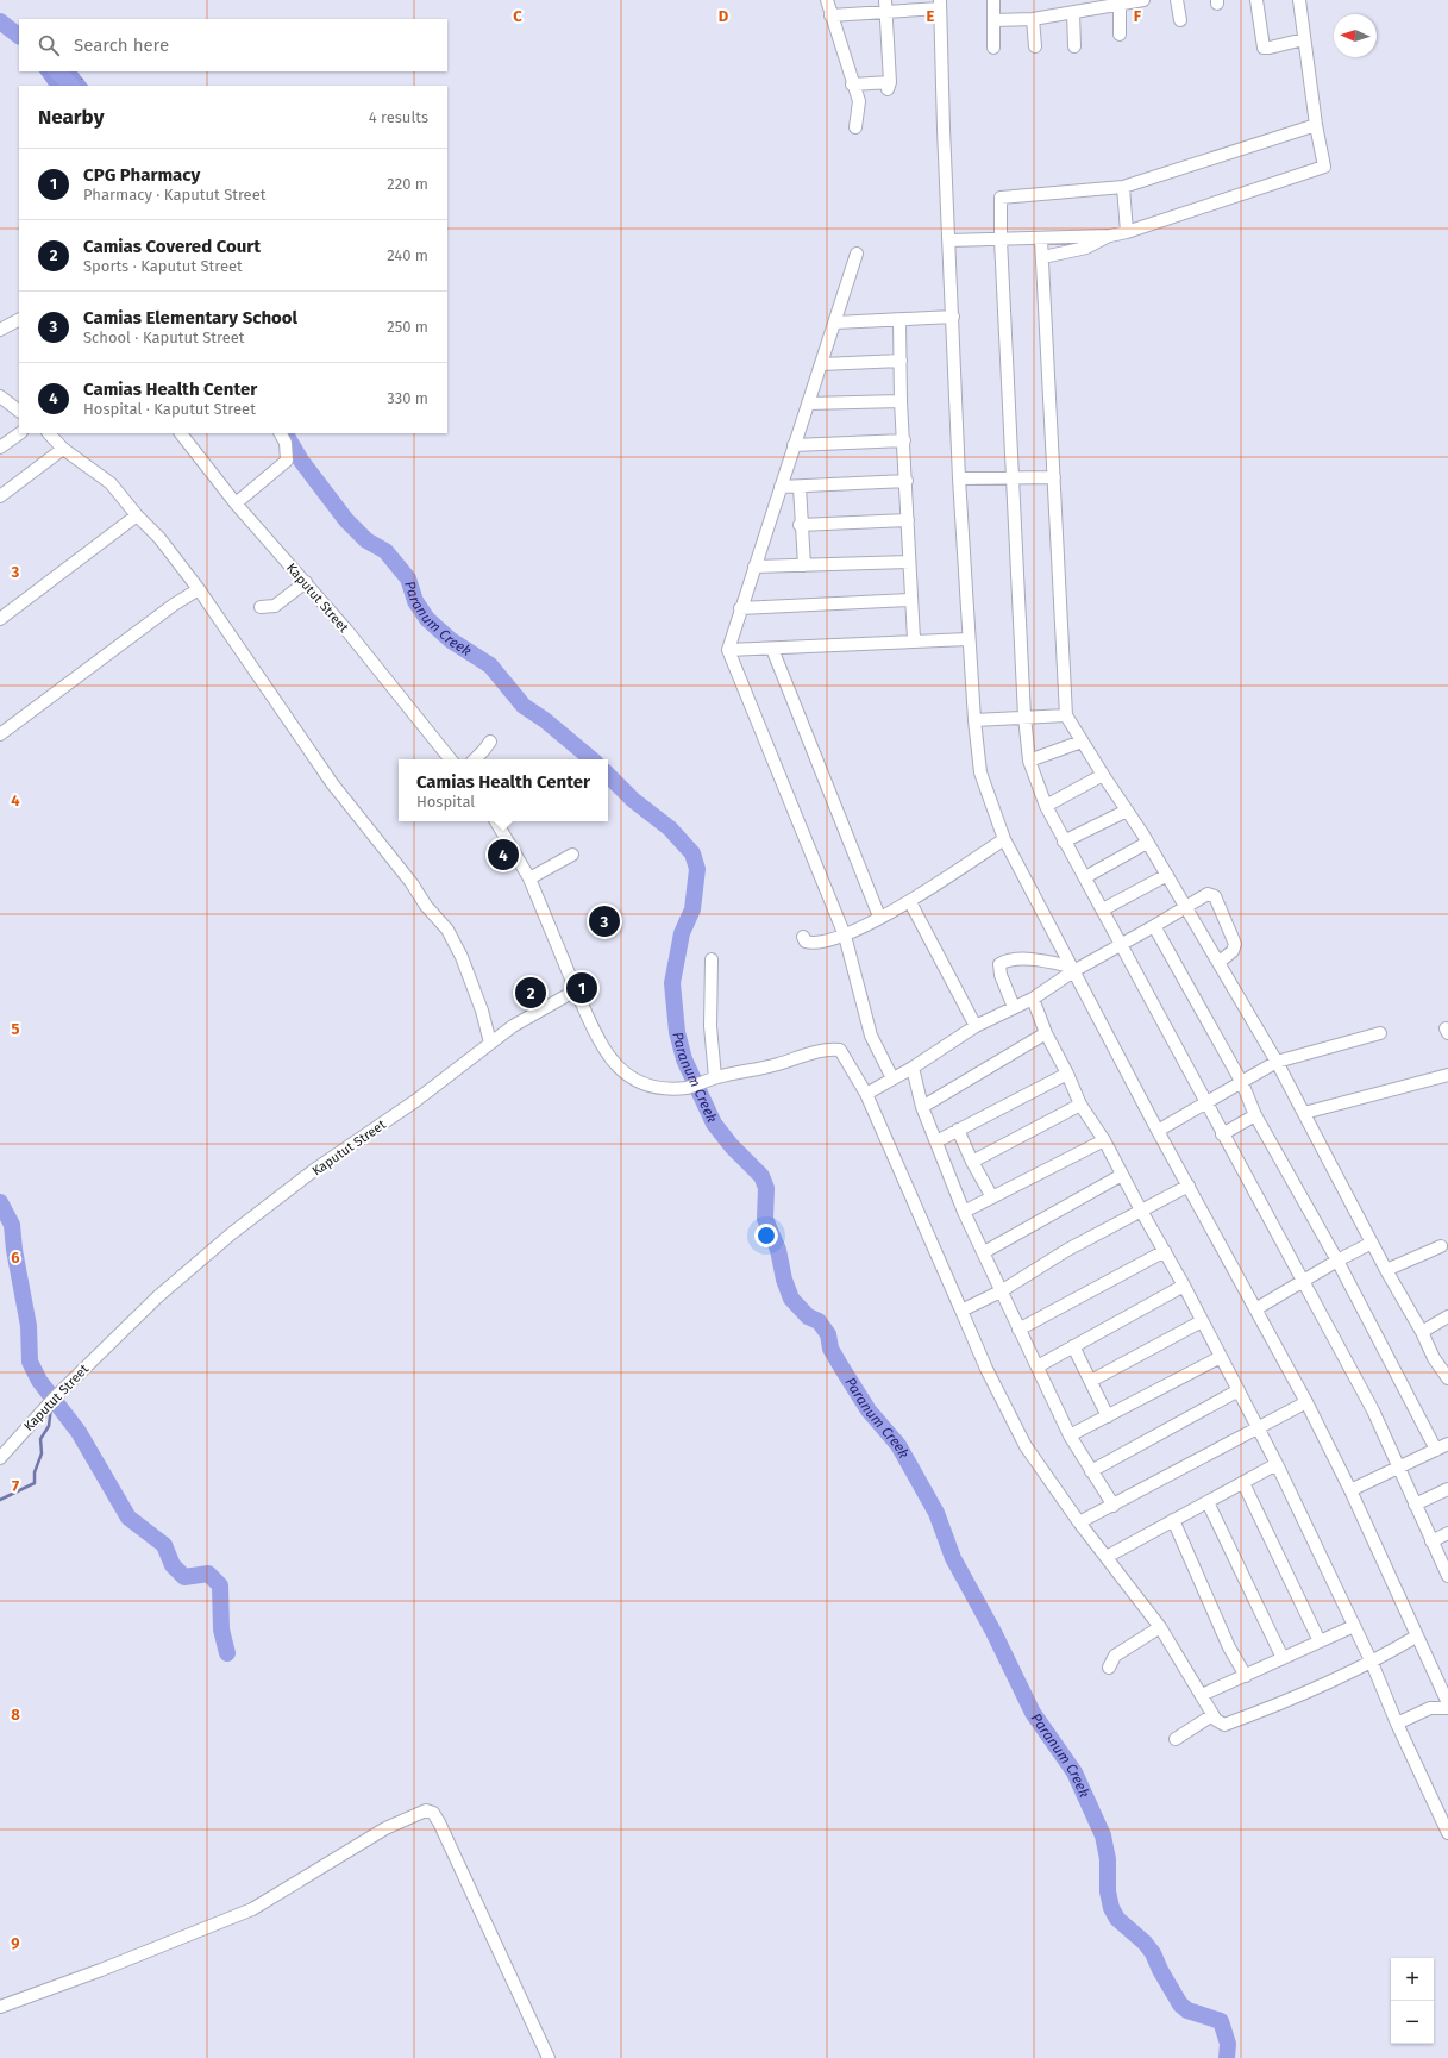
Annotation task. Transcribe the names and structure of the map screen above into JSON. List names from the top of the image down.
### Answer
{
  "streets": {
    "street": ["Kaputut Street"]
  },
  "water": ["Paranum Creek"],
  "north": "left",
  "page": {
    "search": "Search here",
    "heading": ["Nearby", "4 results"],
    "list": [
      {
        "mark": "1",
        "name": "CPG Pharmacy",
        "note": "Pharmacy · Kaputut Street",
        "value": "220 m"
      },
      {
        "mark": "2",
        "name": "Camias Covered Court",
        "note": "Sports · Kaputut Street",
        "value": "240 m"
      },
      {
        "mark": "3",
        "name": "Camias Elementary School",
        "note": "School · Kaputut Street",
        "value": "250 m"
      },
      {
        "mark": "4",
        "name": "Camias Health Center",
        "note": "Hospital · Kaputut Street",
        "value": "330 m"
      }
    ],
    "popup": ["Camias Health Center", "Hospital"],
    "pins": [
      "4",
      "3",
      "1",
      "2"
    ],
    "map_buttons": ["+", "−"]
  },
  "grid": {
    "columns": [
      "C",
      "D",
      "E",
      "F"
    ],
    "rows": [
      "3",
      "4",
      "5",
      "6",
      "7",
      "8",
      "9"
    ]
  }
}
